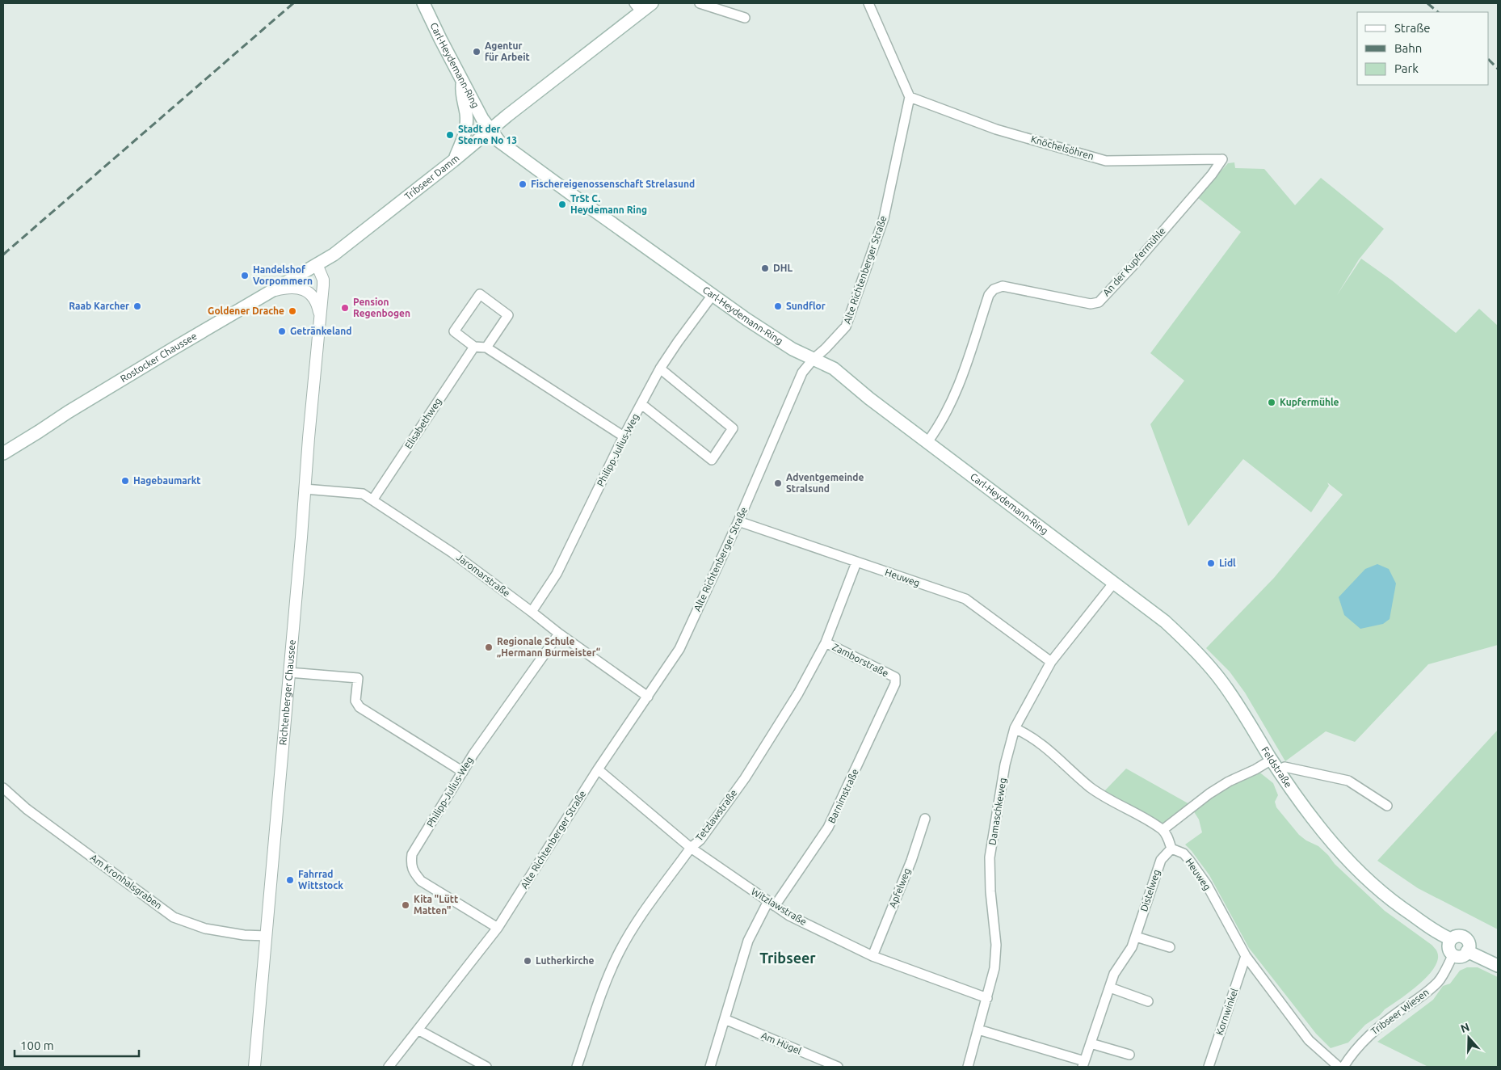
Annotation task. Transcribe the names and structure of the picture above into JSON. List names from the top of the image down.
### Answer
{
  "streets": {
    "main road": [
      "Carl-Heydemann-Ring",
      "Tribseer Damm",
      "Rostocker Chaussee",
      "Feldstraße"
    ],
    "street": [
      "Knöchelsöhren",
      "An der Kupfermühle",
      "Alte Richtenberger Straße",
      "Elisabethweg",
      "Philipp-Julius-Weg",
      "Jaromarstraße",
      "Heuweg",
      "Zamborstraße",
      "Richtenberger Chaussee",
      "Barnimstraße",
      "Damaschkeweg",
      "Tetzlawstraße",
      "Am Kronhalsgraben",
      "Apfelweg",
      "Distelweg",
      "Witzlawstraße",
      "Kornwinkel",
      "Tribseer Wiesen",
      "Am Hügel"
    ]
  },
  "crossings": [
    ["Carl-Heydemann-Ring", "Tribseer Damm"],
    ["Carl-Heydemann-Ring", "An der Kupfermühle"],
    ["Carl-Heydemann-Ring", "Alte Richtenberger Straße"],
    ["Carl-Heydemann-Ring", "Philipp-Julius-Weg"],
    ["Carl-Heydemann-Ring", "Feldstraße"],
    ["Carl-Heydemann-Ring", "Damaschkeweg"],
    ["Knöchelsöhren", "An der Kupfermühle"],
    ["Knöchelsöhren", "Alte Richtenberger Straße"],
    ["Tribseer Damm", "Rostocker Chaussee"],
    ["Tribseer Damm", "Richtenberger Chaussee"],
    ["Alte Richtenberger Straße", "Philipp-Julius-Weg"],
    ["Alte Richtenberger Straße", "Jaromarstraße"],
    ["Alte Richtenberger Straße", "Heuweg"],
    ["Alte Richtenberger Straße", "Witzlawstraße"],
    ["Rostocker Chaussee", "Richtenberger Chaussee"],
    ["Elisabethweg", "Jaromarstraße"],
    ["Philipp-Julius-Weg", "Jaromarstraße"],
    ["Jaromarstraße", "Richtenberger Chaussee"],
    ["Heuweg", "Damaschkeweg"],
    ["Heuweg", "Tetzlawstraße"],
    ["Heuweg", "Distelweg"],
    ["Heuweg", "Kornwinkel"],
    ["Zamborstraße", "Barnimstraße"],
    ["Zamborstraße", "Tetzlawstraße"],
    ["Richtenberger Chaussee", "Am Kronhalsgraben"],
    ["Feldstraße", "Damaschkeweg"],
    ["Feldstraße", "Tribseer Wiesen"],
    ["Barnimstraße", "Witzlawstraße"],
    ["Barnimstraße", "Am Hügel"],
    ["Damaschkeweg", "Witzlawstraße"],
    ["Tetzlawstraße", "Witzlawstraße"],
    ["Apfelweg", "Witzlawstraße"]
  ],
  "districts": ["Tribseer"],
  "places": [
    "Agentur für Arbeit",
    "Stadt der Sterne No 13",
    "Fischereigenossenschaft Strelasund",
    "TrSt C. Heydemann Ring",
    "DHL",
    "Handelshof Vorpommern",
    "Raab Karcher",
    "Sundflor",
    "Pension Regenbogen",
    "Goldener Drache",
    "Getränkeland",
    "Kupfermühle",
    "Hagebaumarkt",
    "Adventgemeinde Stralsund",
    "Lidl",
    "Regionale Schule „Hermann Burmeister“",
    "Fahrrad Wittstock",
    "Kita \"Lütt Matten\"",
    "Lutherkirche"
  ],
  "legend": ["Straße", "Bahn", "Park"],
  "scale_bar": "100 m",
  "north": "top"
}
